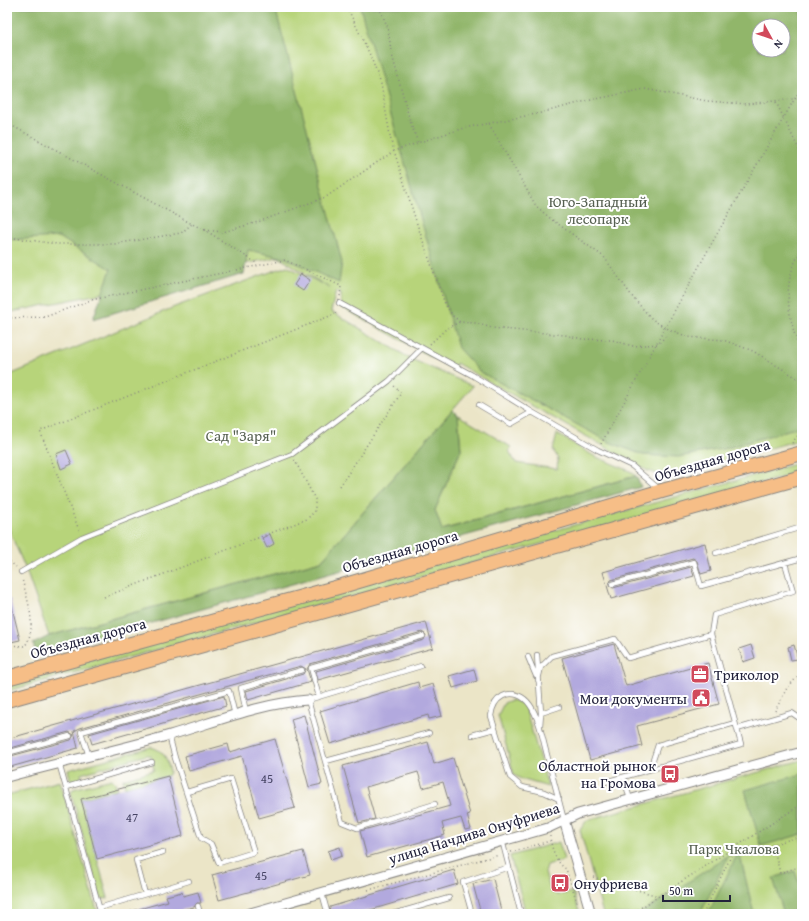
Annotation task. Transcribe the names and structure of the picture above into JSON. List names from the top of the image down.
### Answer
{
  "streets": {
    "main road": ["Объездная дорога"],
    "street": ["улица Начдива Онуфриева"]
  },
  "parks": ["Юго-Западный лесопарк", "Сад \"Заря\"", "Парк Чкалова"],
  "places": {
    "office": ["Триколор"],
    "public building": ["Мои документы"],
    "bus stop": ["Областной рынок на Громова", "Онуфриева"]
  },
  "house_numbers": ["45", "47", "45"],
  "scale_bar": "50 m",
  "north": "bottom right"
}
